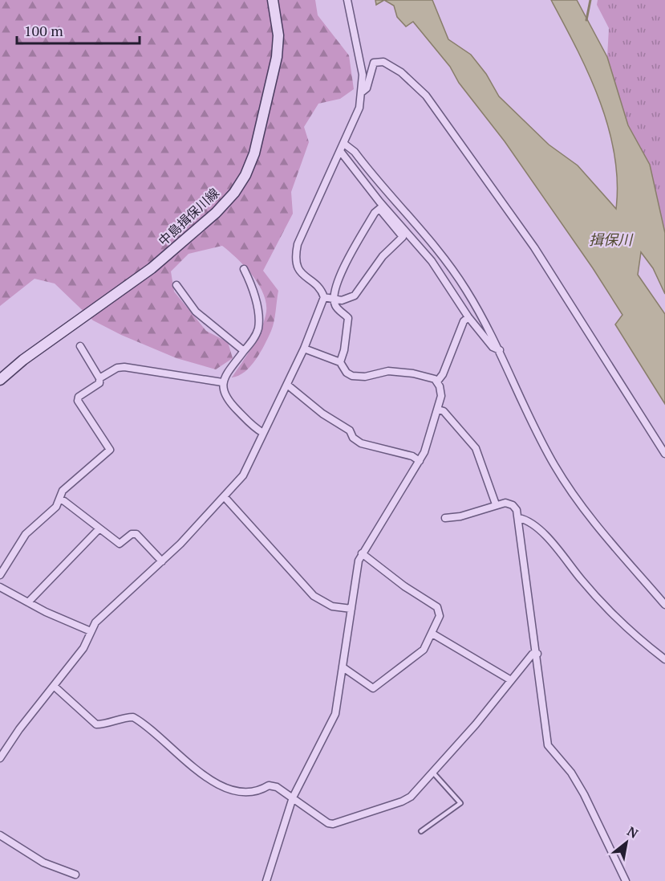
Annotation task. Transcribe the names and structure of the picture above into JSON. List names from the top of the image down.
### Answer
{
  "streets": {
    "main road": ["中島揖保川線"]
  },
  "water": ["揖保川"],
  "scale_bar": "100 m",
  "north": "top right"
}
